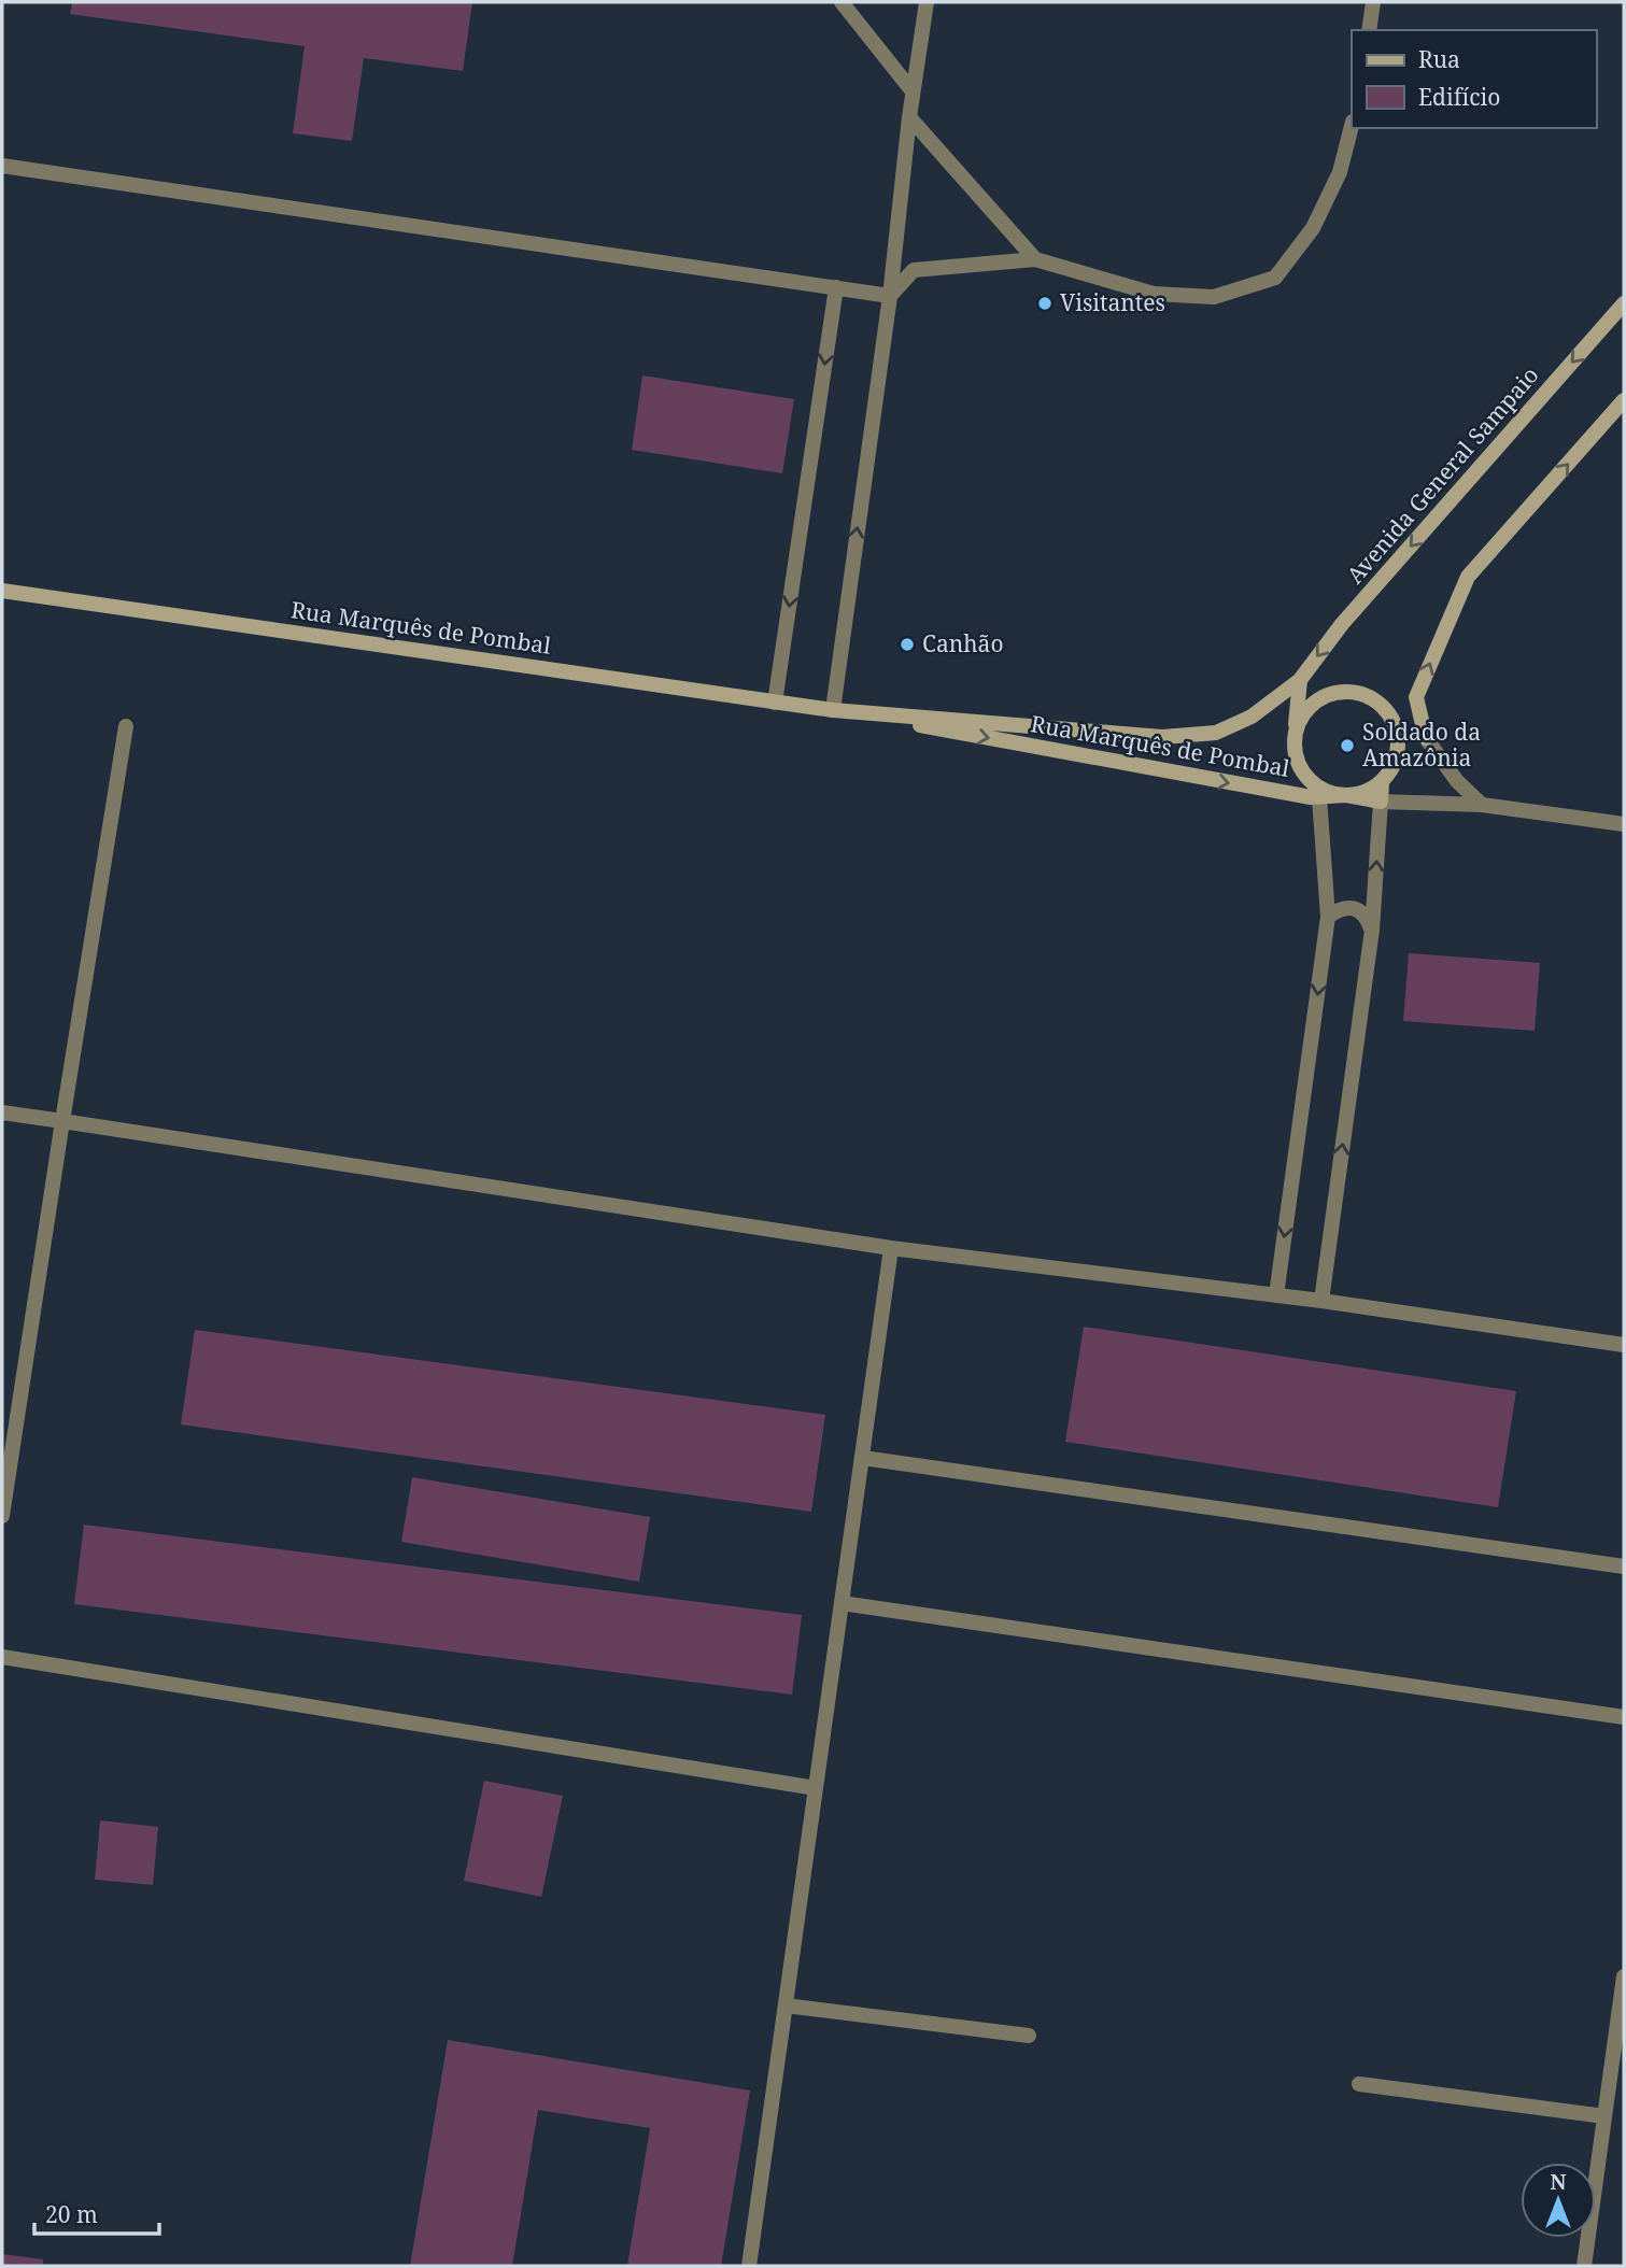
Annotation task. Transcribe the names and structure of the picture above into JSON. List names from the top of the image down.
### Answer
{
  "streets": {
    "street": ["Avenida General Sampaio", "Rua Marquês de Pombal"]
  },
  "crossings": [
    ["Avenida General Sampaio", "Rua Marquês de Pombal"]
  ],
  "places": ["Visitantes", "Canhão", "Soldado da Amazônia"],
  "legend": ["Rua", "Edifício"],
  "scale_bar": "20 m",
  "north": "top"
}
